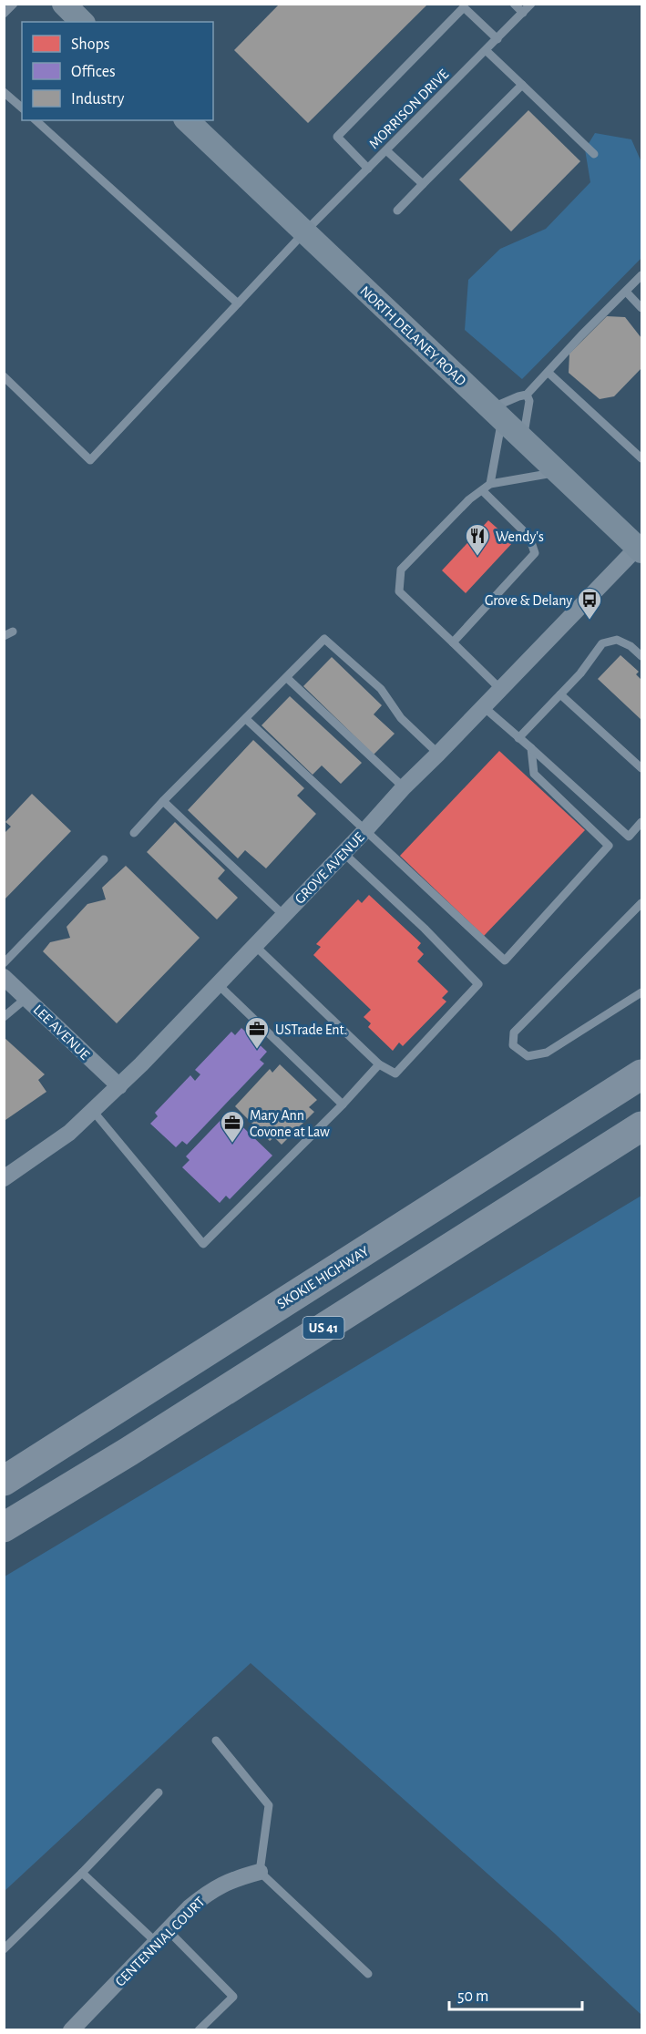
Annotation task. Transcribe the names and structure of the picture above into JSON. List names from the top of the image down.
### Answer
{
  "streets": {
    "highway": ["SKOKIE HIGHWAY", "US 41"],
    "street": [
      "NORTH DELANEY ROAD",
      "GROVE AVENUE",
      "LEE AVENUE",
      "CENTENNIAL COURT"
    ],
    "lane": ["MORRISON DRIVE"]
  },
  "crossings": [
    ["MORRISON DRIVE", "NORTH DELANEY ROAD"],
    ["NORTH DELANEY ROAD", "GROVE AVENUE"],
    ["GROVE AVENUE", "LEE AVENUE"]
  ],
  "places": {
    "restaurant": ["Wendy's"],
    "bus stop": ["Grove & Delany"],
    "office": ["USTrade Ent.", "Mary Ann Covone at Law"]
  },
  "legend": ["Shops", "Offices", "Industry"],
  "scale_bar": "50 m"
}
